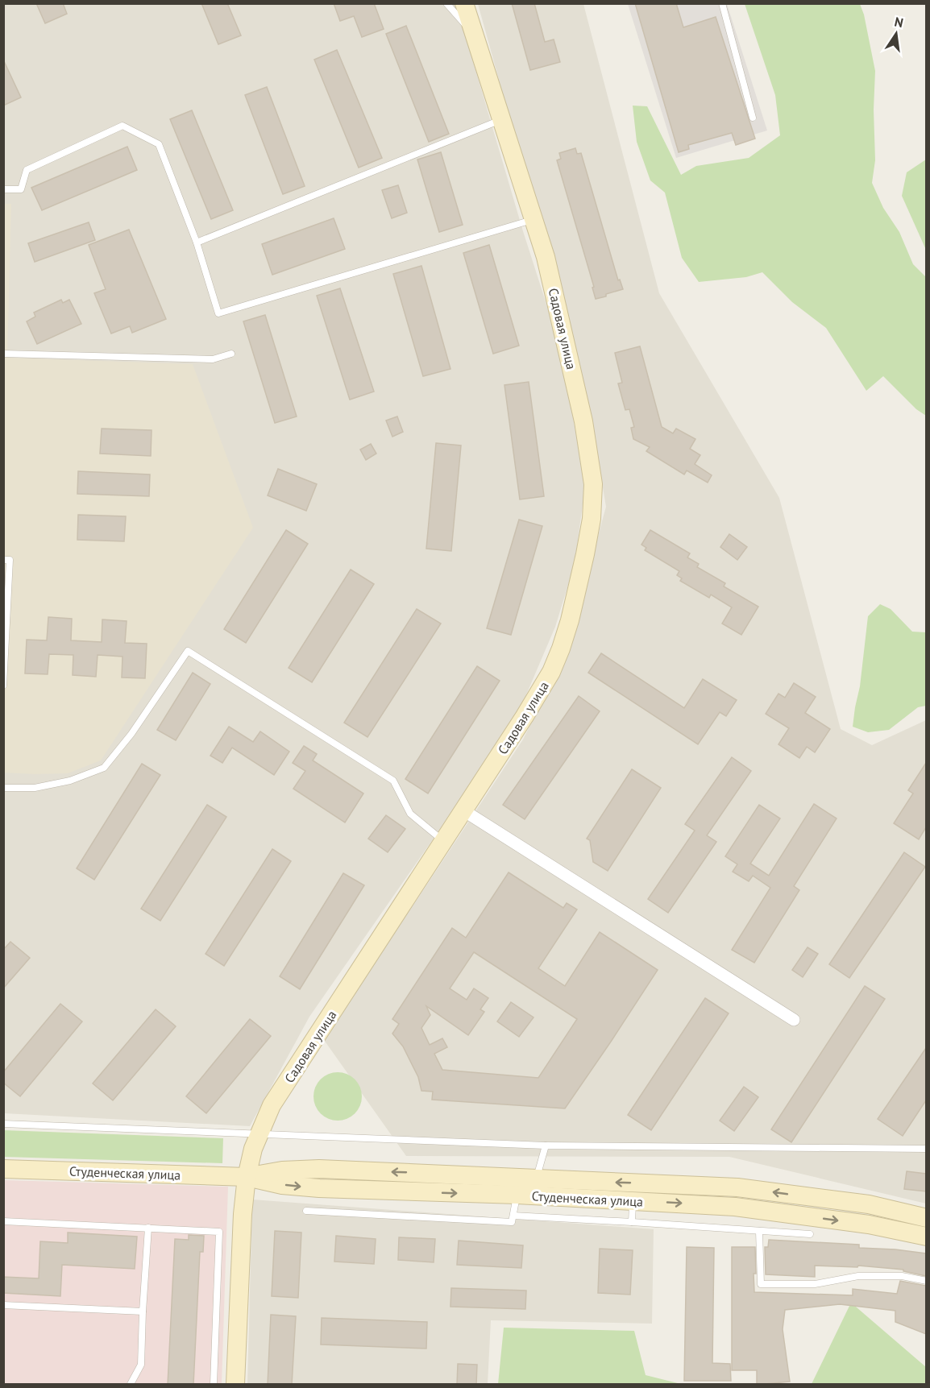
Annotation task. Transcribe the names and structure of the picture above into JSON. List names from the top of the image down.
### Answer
{
  "streets": {
    "main road": ["Садовая улица", "Студенческая улица"]
  },
  "crossings": [
    ["Садовая улица", "Студенческая улица"]
  ],
  "north": "top"
}
